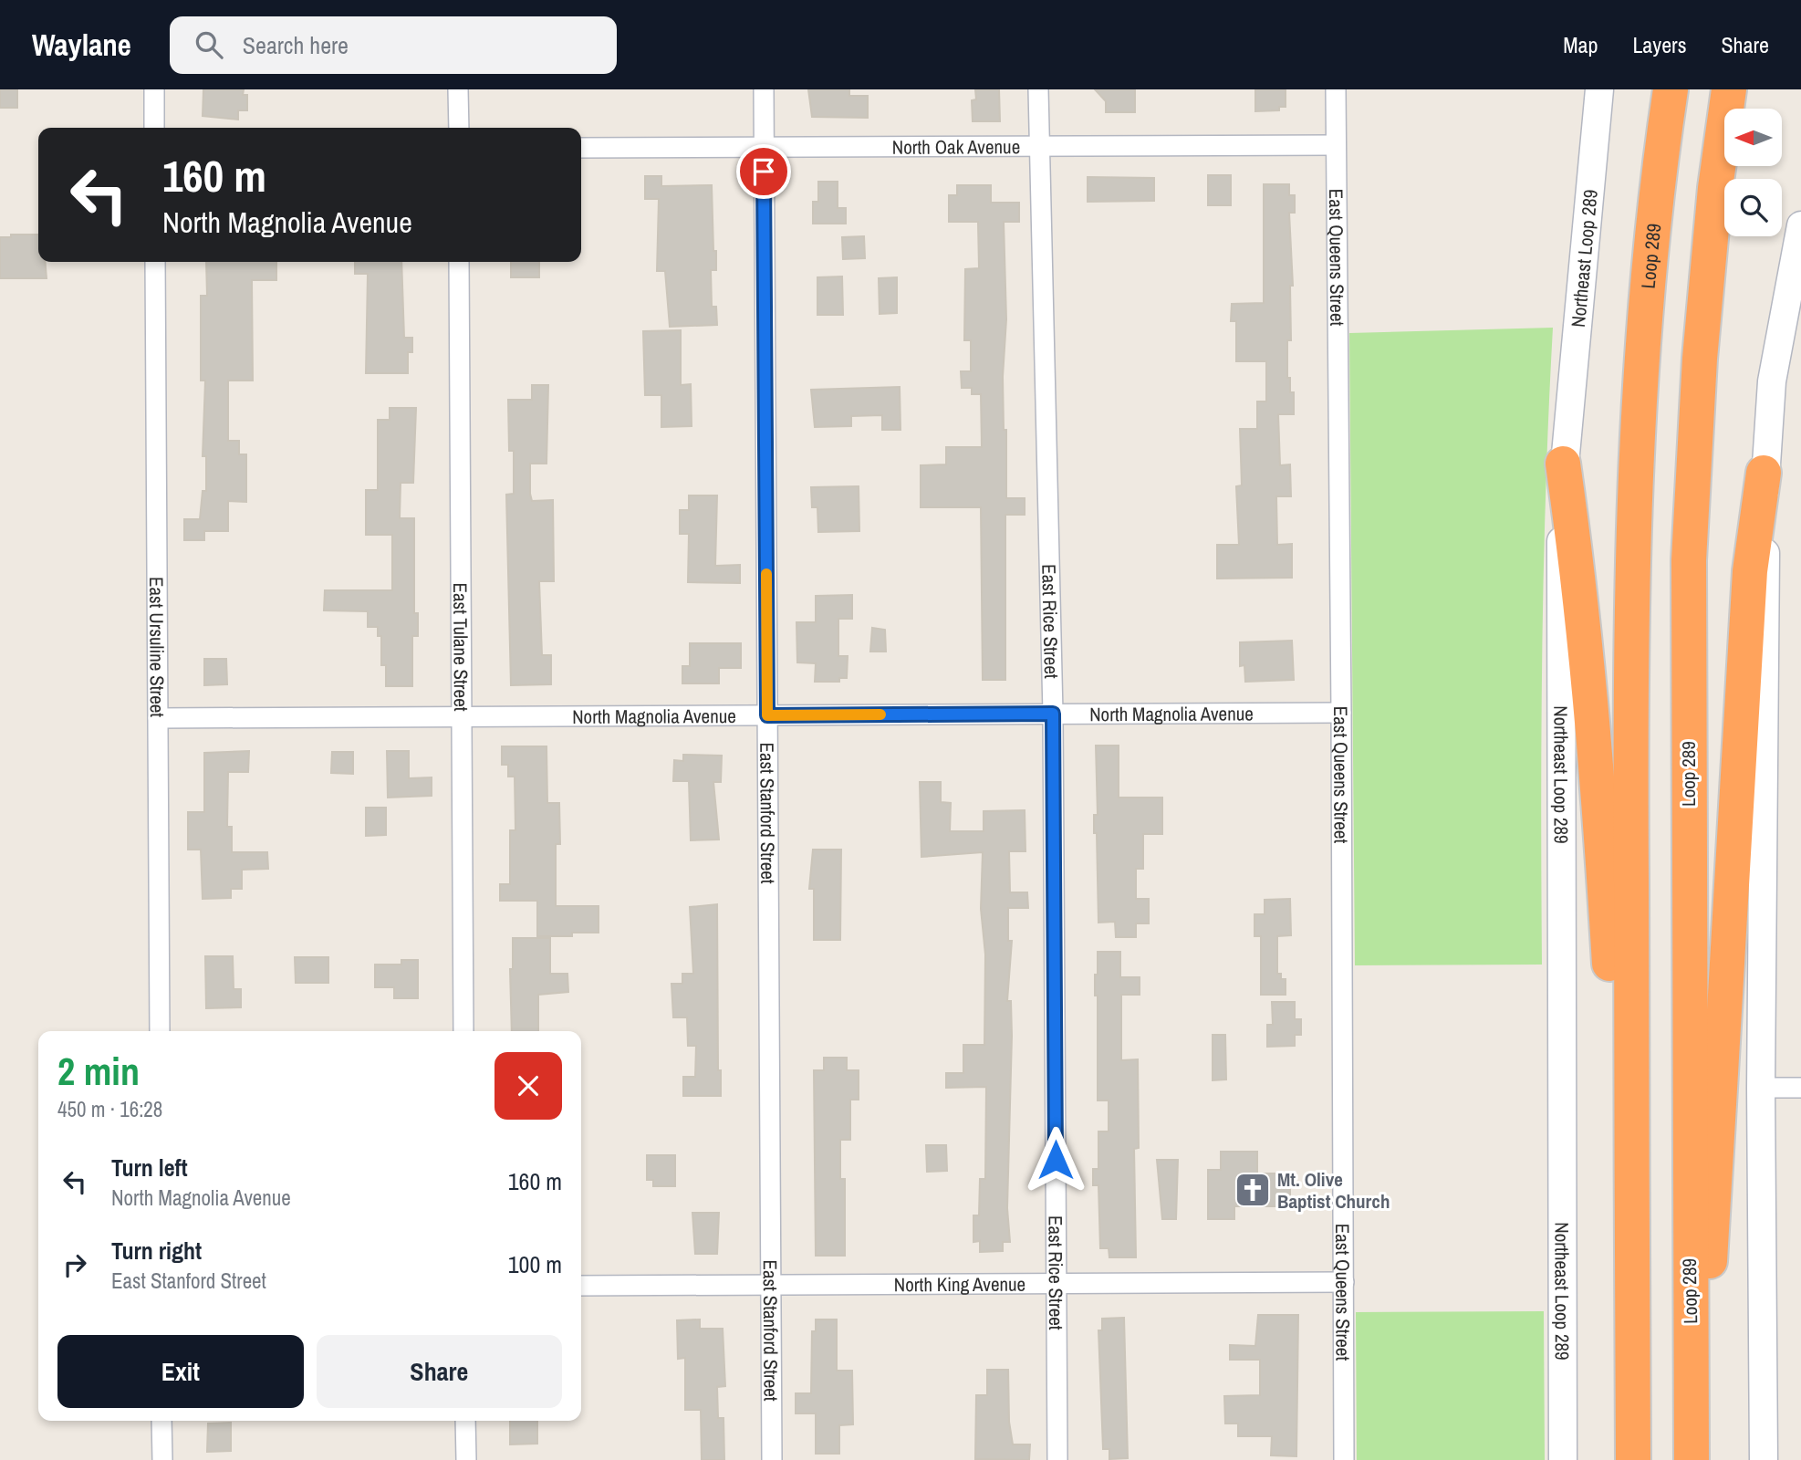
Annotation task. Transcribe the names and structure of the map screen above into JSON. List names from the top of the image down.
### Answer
{
  "streets": {
    "highway": ["Loop 289"],
    "main road": ["Northeast Loop 289"],
    "street": [
      "North Oak Avenue",
      "East Queens Street",
      "East Rice Street",
      "East Ursuline Street",
      "East Tulane Street",
      "North Magnolia Avenue",
      "East Stanford Street",
      "North King Avenue"
    ]
  },
  "crossings": [
    ["North Oak Avenue", "East Queens Street"],
    ["North Oak Avenue", "East Rice Street"],
    ["North Oak Avenue", "East Stanford Street"],
    ["East Queens Street", "North Magnolia Avenue"],
    ["East Queens Street", "North King Avenue"],
    ["East Rice Street", "North Magnolia Avenue"],
    ["East Rice Street", "North King Avenue"],
    ["East Ursuline Street", "North Magnolia Avenue"],
    ["East Tulane Street", "North Magnolia Avenue"],
    ["North Magnolia Avenue", "East Stanford Street"],
    ["East Stanford Street", "North King Avenue"]
  ],
  "places": {
    "church": ["Mt. Olive Baptist Church"]
  },
  "north": "left",
  "page": {
    "header": "Waylane",
    "search": "Search here",
    "nav": ["Map", "Layers", "Share"],
    "turn": ["160 m", "North Magnolia Avenue"],
    "heading": ["2 min", "450 m · 16:28"],
    "list": [
      {
        "name": "Turn left",
        "note": "North Magnolia Avenue",
        "value": "160 m"
      },
      {
        "name": "Turn right",
        "note": "East Stanford Street",
        "value": "100 m"
      }
    ],
    "buttons": ["Exit", "Share"]
  }
}
